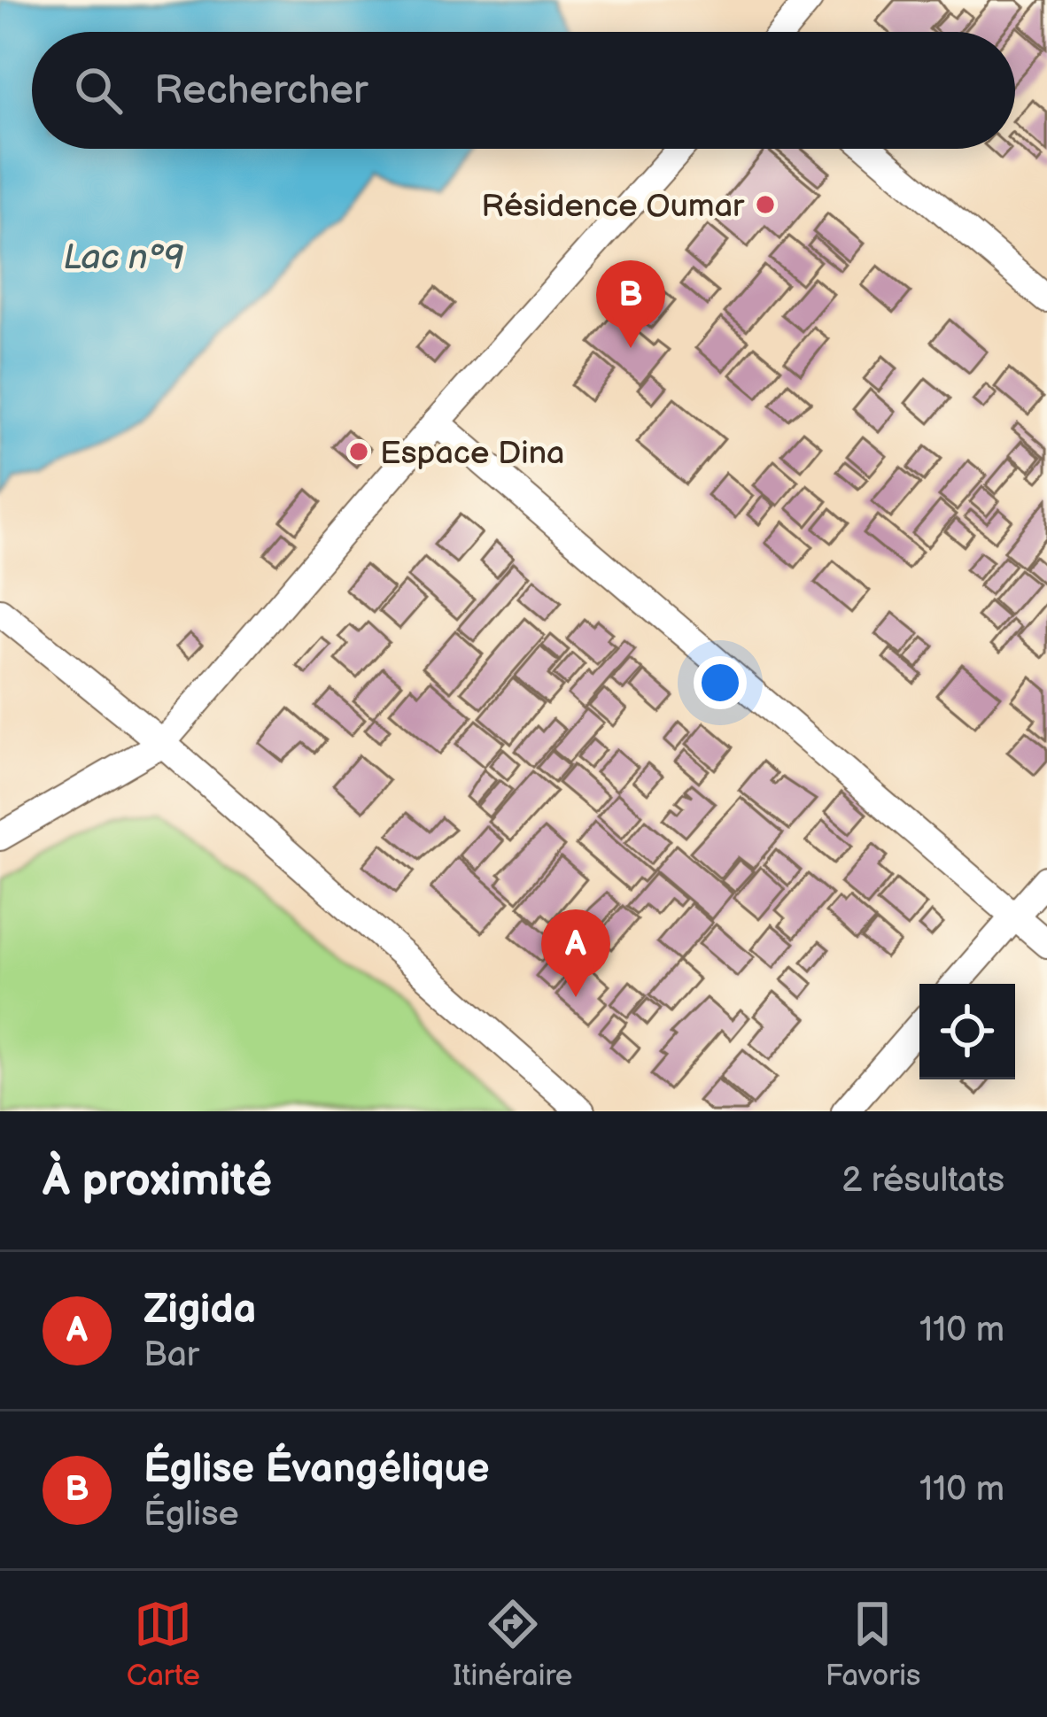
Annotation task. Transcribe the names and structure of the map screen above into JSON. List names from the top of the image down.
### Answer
{
  "water": ["Lac n°9"],
  "places": ["Résidence Oumar", "Espace Dina"],
  "page": {
    "search": "Rechercher",
    "pins": ["B", "A"],
    "heading": ["À proximité", "2 résultats"],
    "list": [
      {
        "mark": "A",
        "name": "Zigida",
        "note": "Bar",
        "value": "110 m"
      },
      {
        "mark": "B",
        "name": "Église Évangélique",
        "note": "Église",
        "value": "110 m"
      }
    ],
    "nav": ["Carte", "Itinéraire", "Favoris"]
  }
}
